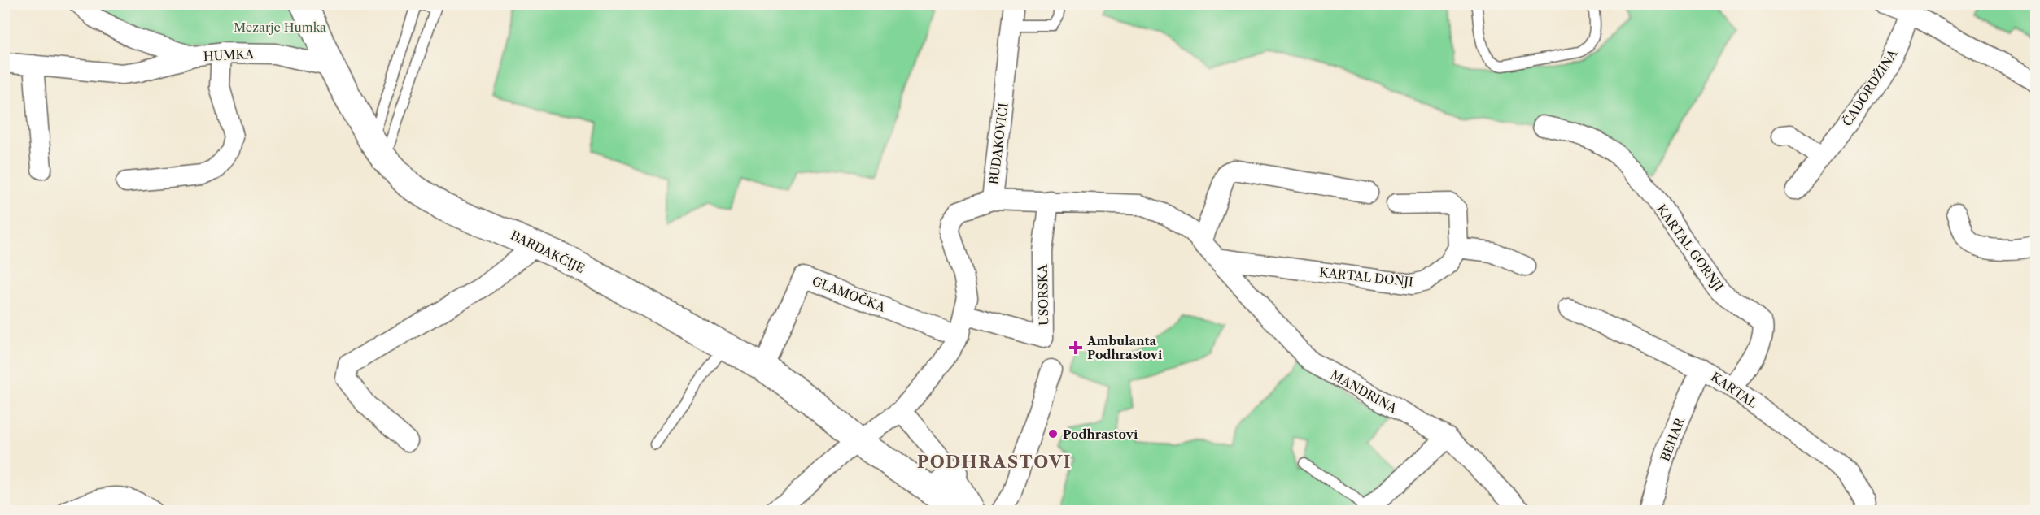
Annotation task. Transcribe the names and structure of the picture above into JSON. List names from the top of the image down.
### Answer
{
  "streets": {
    "street": [
      "HUMKA",
      "ČADORDŽINA",
      "BUDAKOVIĆI",
      "KARTAL GORNJI",
      "BARDAKČIJE",
      "KARTAL DONJI",
      "GLAMOČKA",
      "USORSKA",
      "KARTAL",
      "MANDRINA",
      "BEHAR"
    ]
  },
  "crossings": [
    ["HUMKA", "BARDAKČIJE"],
    ["BUDAKOVIĆI", "GLAMOČKA"],
    ["BUDAKOVIĆI", "USORSKA"],
    ["KARTAL GORNJI", "KARTAL"],
    ["BARDAKČIJE", "GLAMOČKA"],
    ["KARTAL DONJI", "MANDRINA"],
    ["KARTAL", "BEHAR"]
  ],
  "districts": ["PODHRASTOVI"],
  "parks": ["Mezarje Humka"],
  "places": {
    "health": ["Ambulanta Podhrastovi"],
    "other": ["Podhrastovi"]
  }
}
